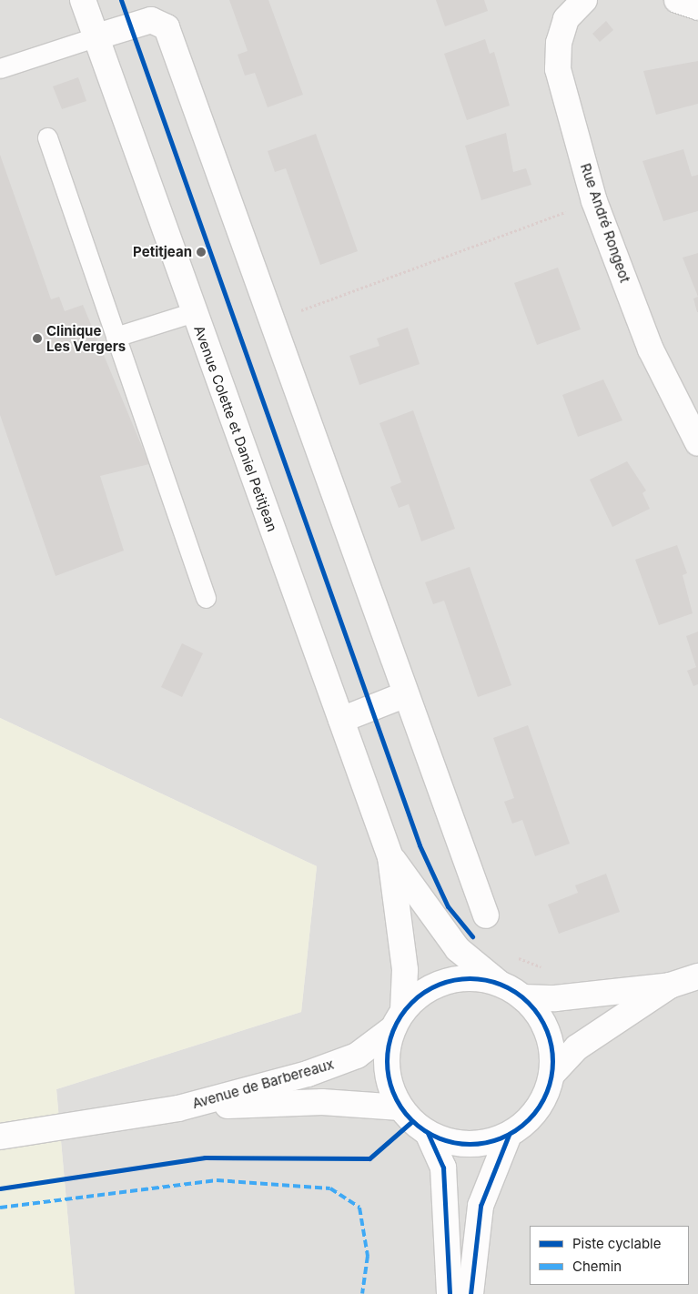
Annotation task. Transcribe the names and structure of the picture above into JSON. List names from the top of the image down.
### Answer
{
  "streets": {
    "street": ["Rue André Rongeot", "Avenue Colette et Daniel Petitjean", "Avenue de Barbereaux"]
  },
  "crossings": [
    ["Avenue Colette et Daniel Petitjean", "Avenue de Barbereaux"]
  ],
  "places": ["Petitjean", "Clinique Les Vergers"],
  "legend": ["Piste cyclable", "Chemin"]
}
